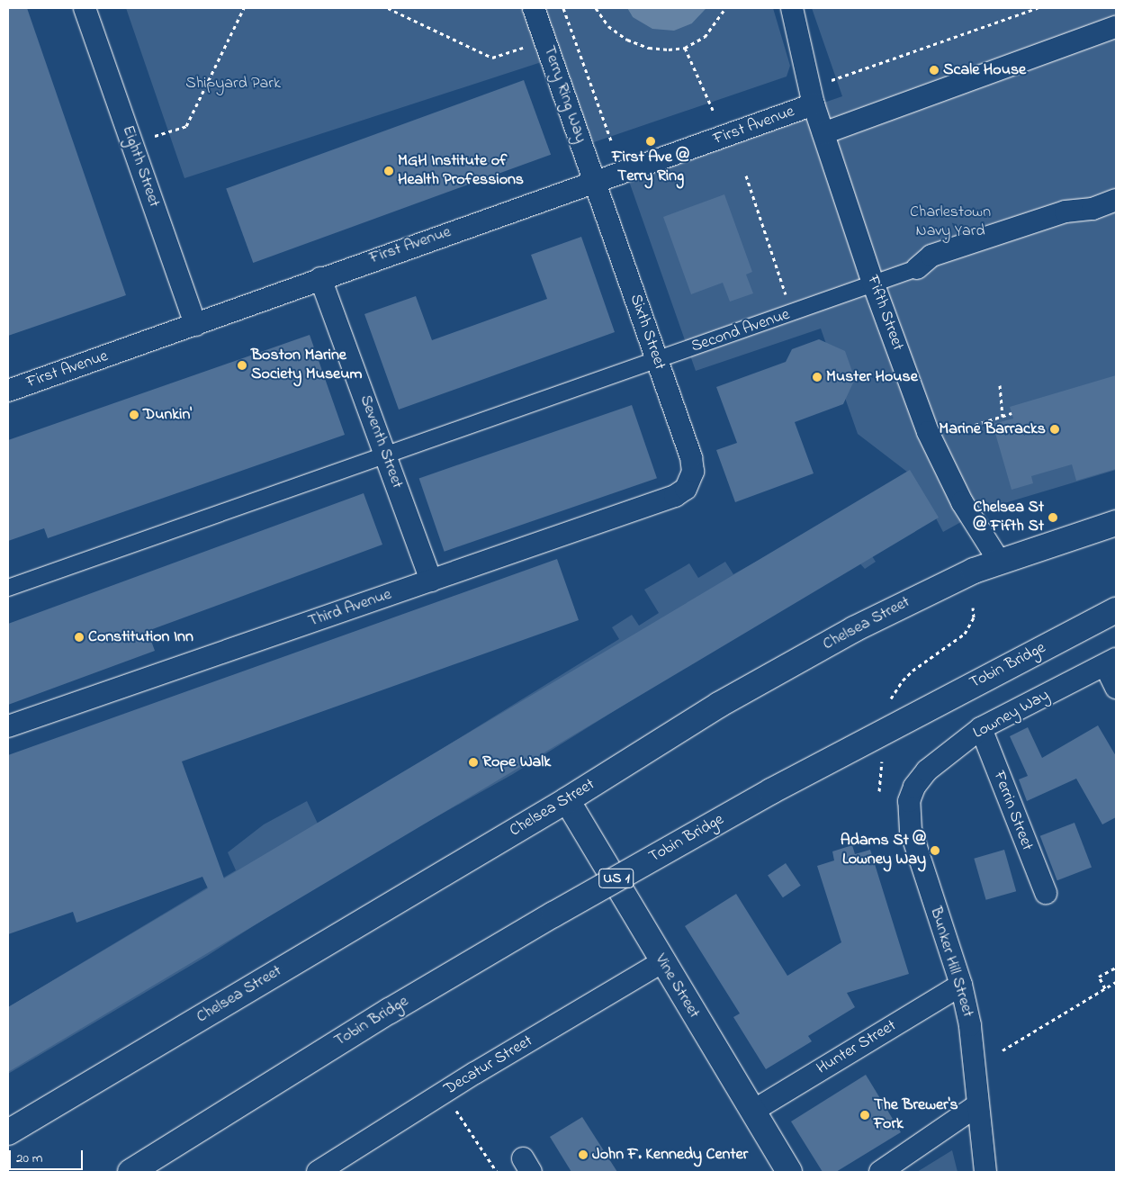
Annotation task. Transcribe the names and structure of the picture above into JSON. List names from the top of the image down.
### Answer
{
  "streets": {
    "main road": [
      "Chelsea Street",
      "Tobin Bridge",
      "US 1",
      "Vine Street"
    ],
    "street": [
      "Terry Ring Way",
      "First Avenue",
      "Eighth Street",
      "Fifth Street",
      "Second Avenue",
      "Sixth Street",
      "Seventh Street",
      "Third Avenue",
      "Lowney Way",
      "Ferrin Street",
      "Bunker Hill Street",
      "Hunter Street",
      "Decatur Street"
    ]
  },
  "crossings": [
    ["Terry Ring Way", "First Avenue"],
    ["Terry Ring Way", "Sixth Street"],
    ["First Avenue", "Eighth Street"],
    ["First Avenue", "Fifth Street"],
    ["First Avenue", "Sixth Street"],
    ["First Avenue", "Seventh Street"],
    ["Fifth Street", "Second Avenue"],
    ["Fifth Street", "Chelsea Street"],
    ["Second Avenue", "Sixth Street"],
    ["Second Avenue", "Seventh Street"],
    ["Sixth Street", "Third Avenue"],
    ["Seventh Street", "Third Avenue"],
    ["Chelsea Street", "Vine Street"],
    ["Lowney Way", "Ferrin Street"],
    ["Lowney Way", "Bunker Hill Street"],
    ["Bunker Hill Street", "Hunter Street"],
    ["Vine Street", "Hunter Street"],
    ["Vine Street", "Decatur Street"]
  ],
  "parks": ["Shipyard Park", "Charlestown Navy Yard"],
  "places": [
    "Scale House",
    "First Ave @ Terry Ring",
    "MGH Institute of Health Professions",
    "Boston Marine Society Museum",
    "Muster House",
    "Dunkin'",
    "Marine Barracks",
    "Chelsea St @ Fifth St",
    "Constitution Inn",
    "Rope Walk",
    "Adams St @ Lowney Way",
    "The Brewer's Fork",
    "John F. Kennedy Center"
  ],
  "scale_bar": "20 m"
}
